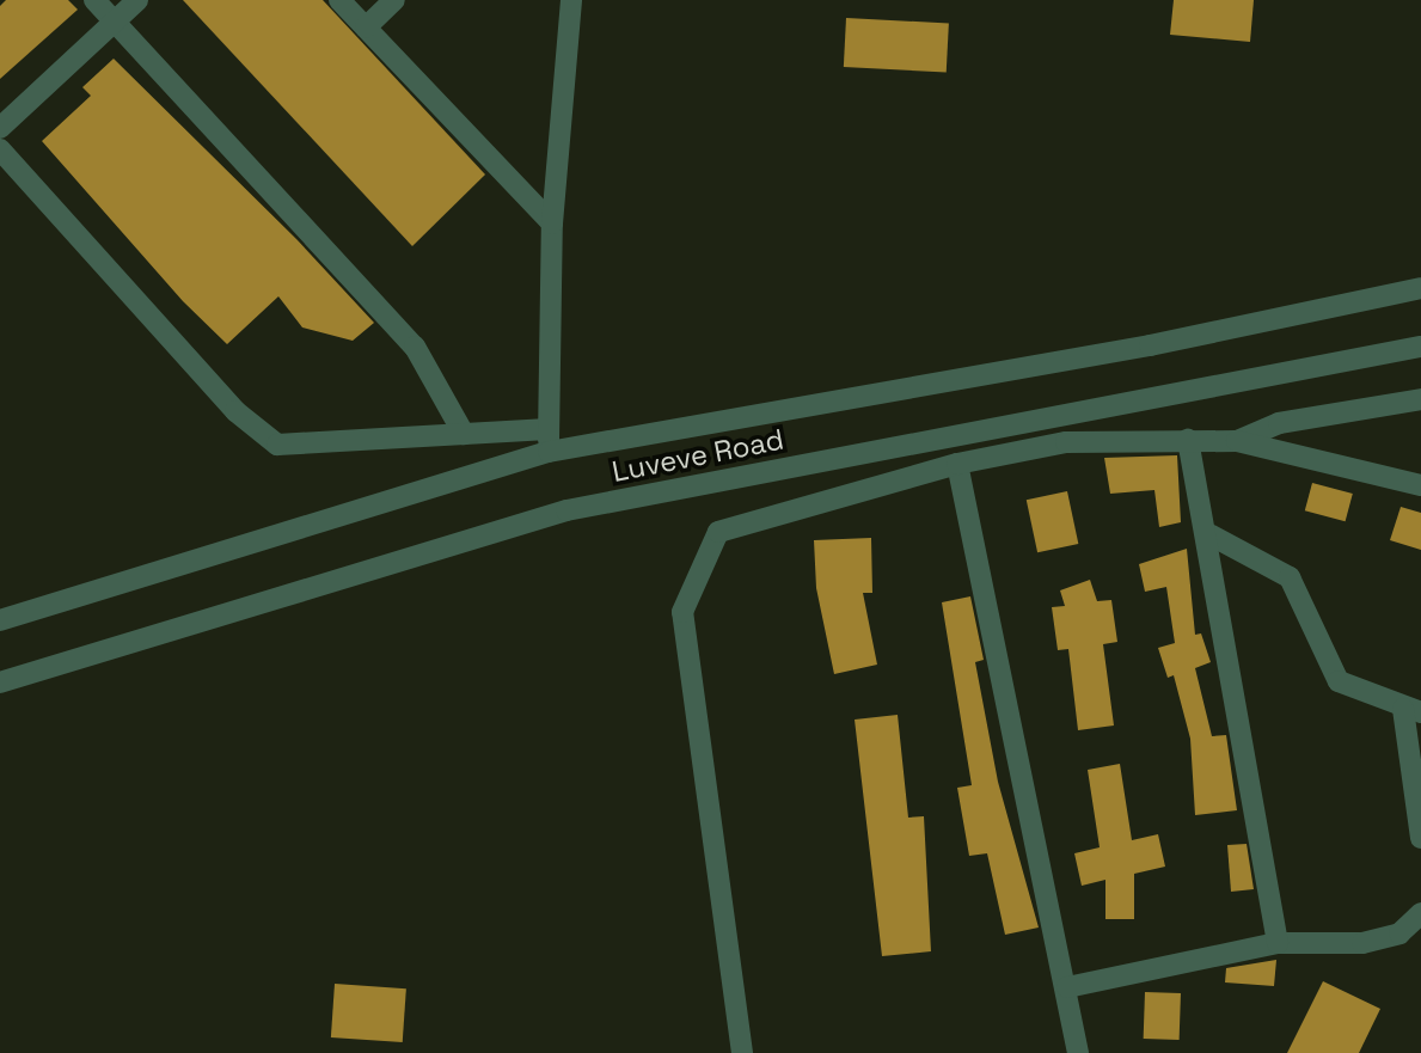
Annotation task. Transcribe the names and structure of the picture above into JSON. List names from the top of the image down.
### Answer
{
  "streets": {
    "street": ["Luveve Road"]
  }
}
